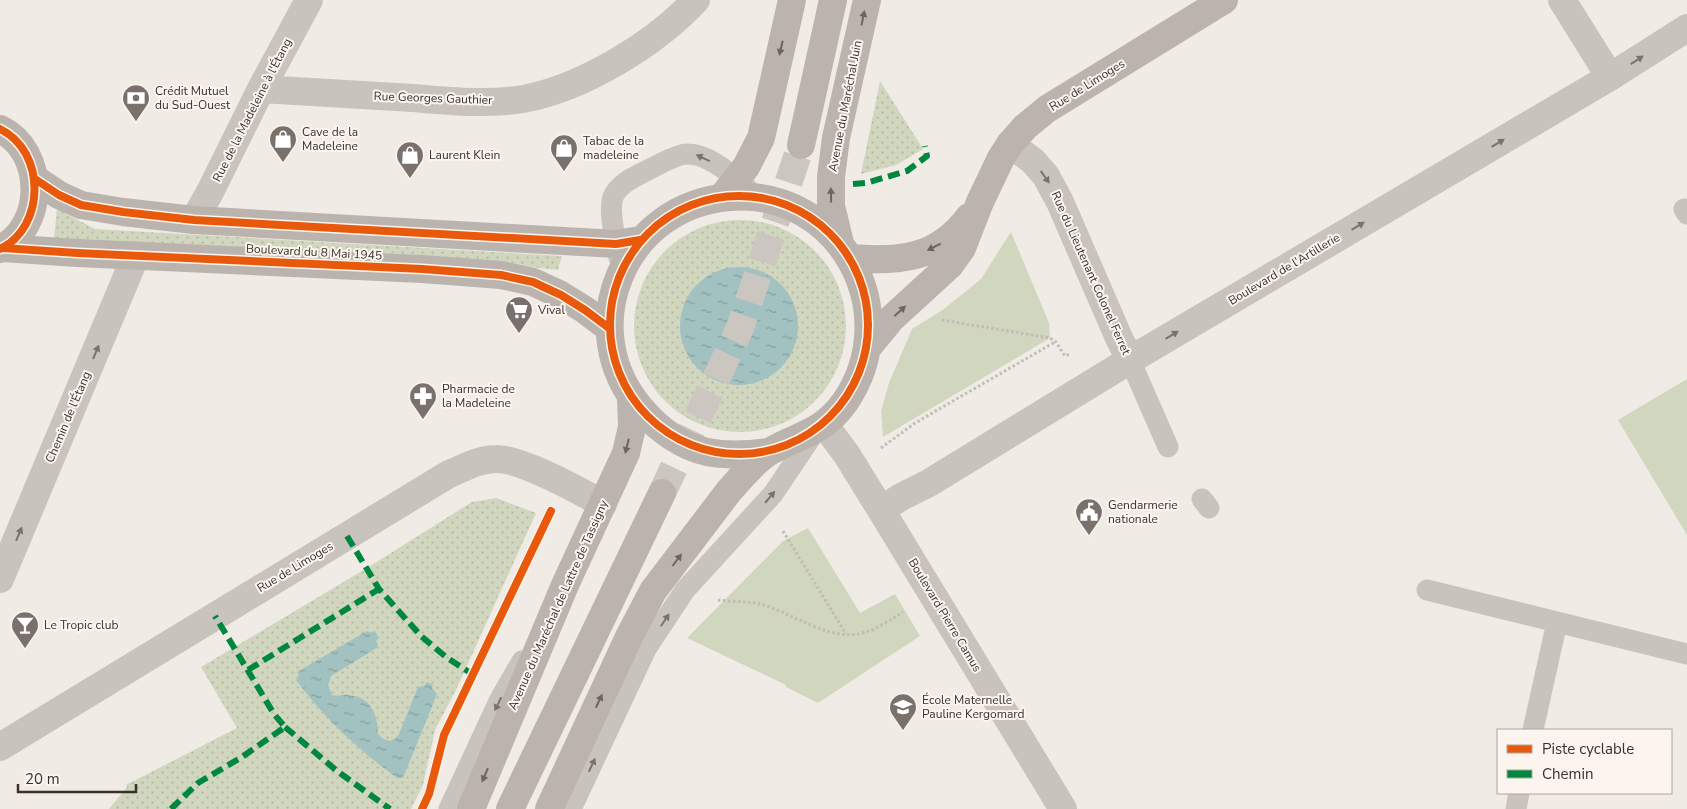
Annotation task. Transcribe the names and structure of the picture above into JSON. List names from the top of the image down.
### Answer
{
  "streets": {
    "main road": [
      "Rue de Limoges",
      "Avenue du Maréchal Juin",
      "Boulevard du 8 Mai 1945",
      "Avenue du Maréchal de Lattre de Tassigny"
    ],
    "street": [
      "Rue Georges Gauthier",
      "Rue de la Madeleine à l'Étang",
      "Boulevard de l'Artillerie",
      "Rue du Lieutenant Colonel Ferret",
      "Chemin de l'Étang",
      "Boulevard Pierre Camus"
    ]
  },
  "crossings": [
    ["Rue de Limoges", "Avenue du Maréchal Juin"],
    ["Rue de Limoges", "Rue du Lieutenant Colonel Ferret"],
    ["Rue de Limoges", "Avenue du Maréchal de Lattre de Tassigny"],
    ["Rue Georges Gauthier", "Rue de la Madeleine à l'Étang"],
    ["Rue de la Madeleine à l'Étang", "Boulevard du 8 Mai 1945"],
    ["Boulevard du 8 Mai 1945", "Chemin de l'Étang"],
    ["Boulevard de l'Artillerie", "Rue du Lieutenant Colonel Ferret"],
    ["Boulevard de l'Artillerie", "Boulevard Pierre Camus"]
  ],
  "one_way": ["Boulevard de l'Artillerie", "Rue du Lieutenant Colonel Ferret", "Chemin de l'Étang"],
  "places": {
    "bank": ["Crédit Mutuel du Sud-Ouest"],
    "shop": ["Cave de la Madeleine", "Tabac de la madeleine", "Laurent Klein"],
    "supermarket": ["Vival"],
    "pharmacy": ["Pharmacie de la Madeleine"],
    "public building": ["Gendarmerie nationale"],
    "bar": ["Le Tropic club"],
    "school or university": ["École Maternelle Pauline Kergomard"]
  },
  "legend": ["Piste cyclable", "Chemin"],
  "scale_bar": "20 m"
}
